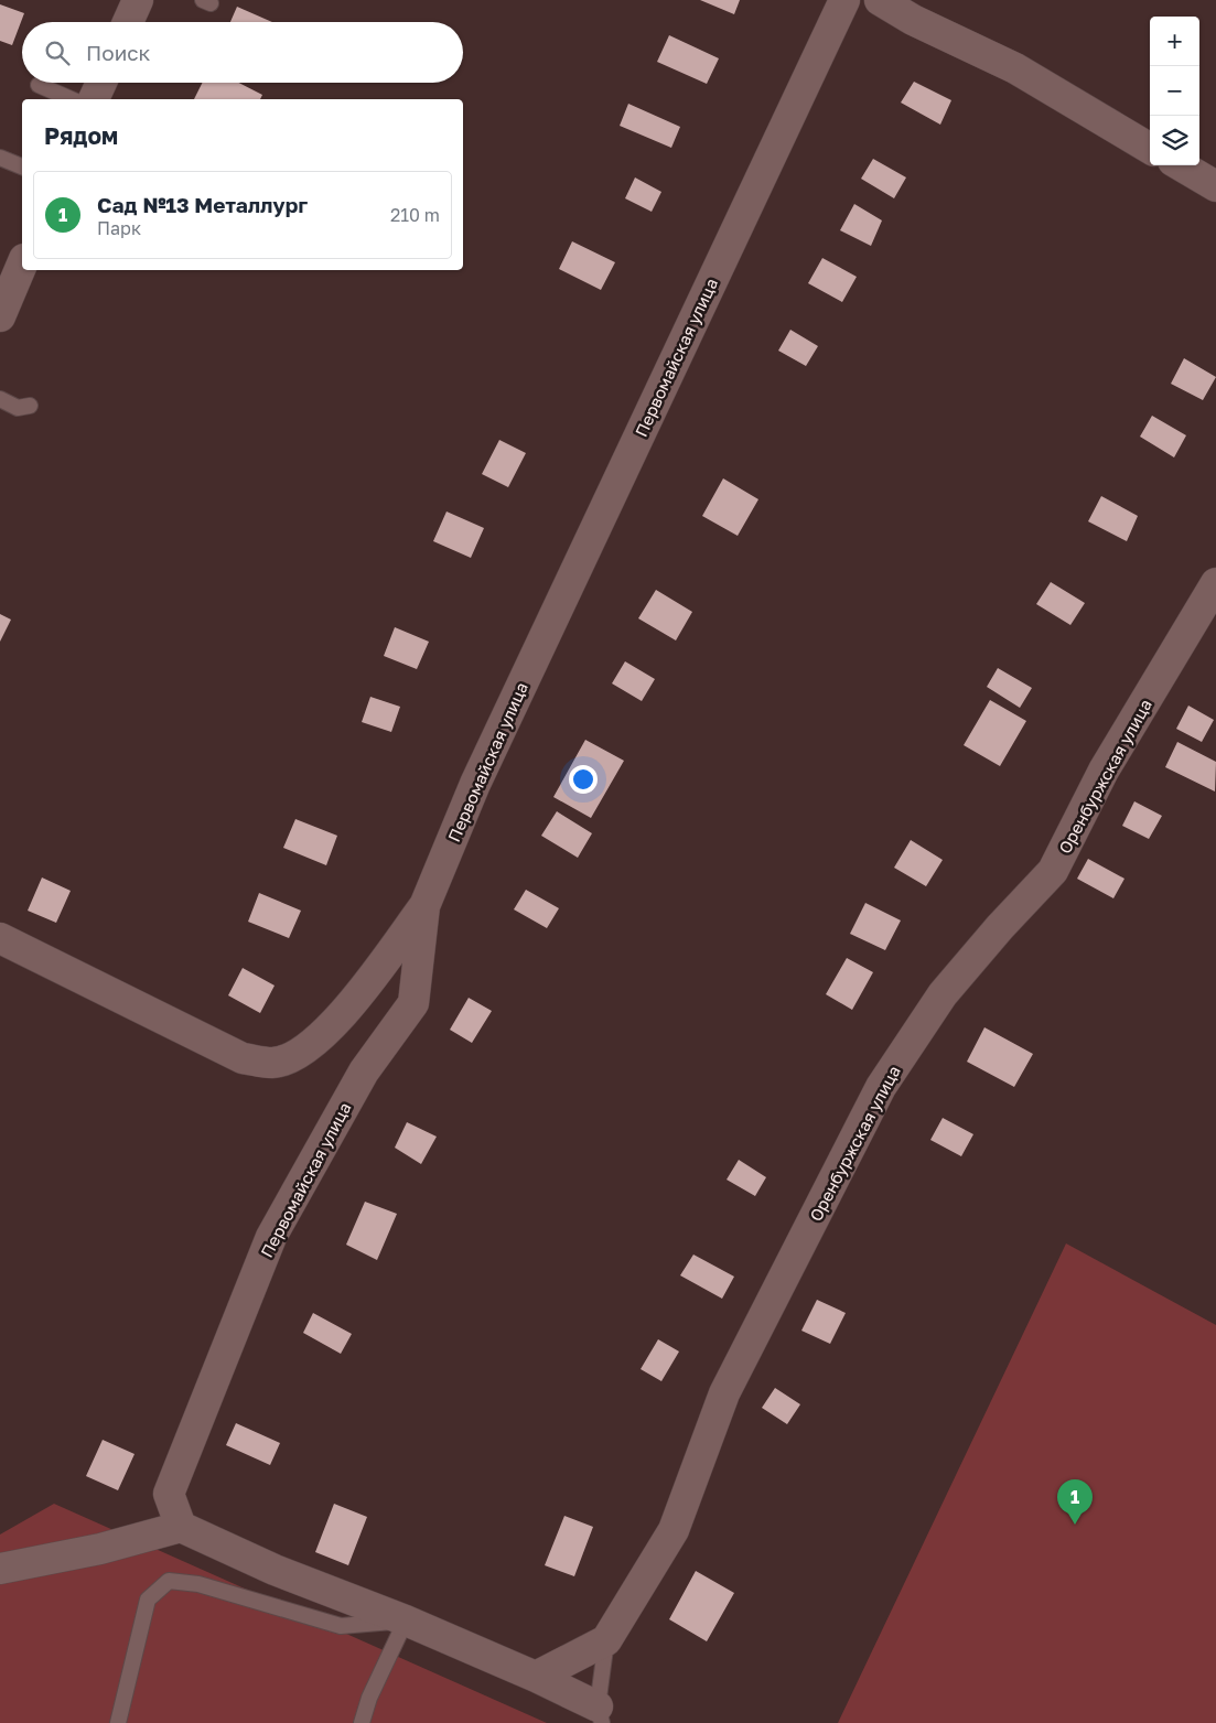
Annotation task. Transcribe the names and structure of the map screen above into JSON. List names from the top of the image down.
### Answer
{
  "streets": {
    "street": ["Первомайская улица", "Оренбуржская улица"]
  },
  "page": {
    "map_buttons": ["+", "−"],
    "search": "Поиск",
    "heading": "Рядом",
    "list": [
      {
        "mark": "1",
        "name": "Сад №13 Металлург",
        "note": "Парк",
        "value": "210 m"
      }
    ],
    "pins": "1"
  }
}
